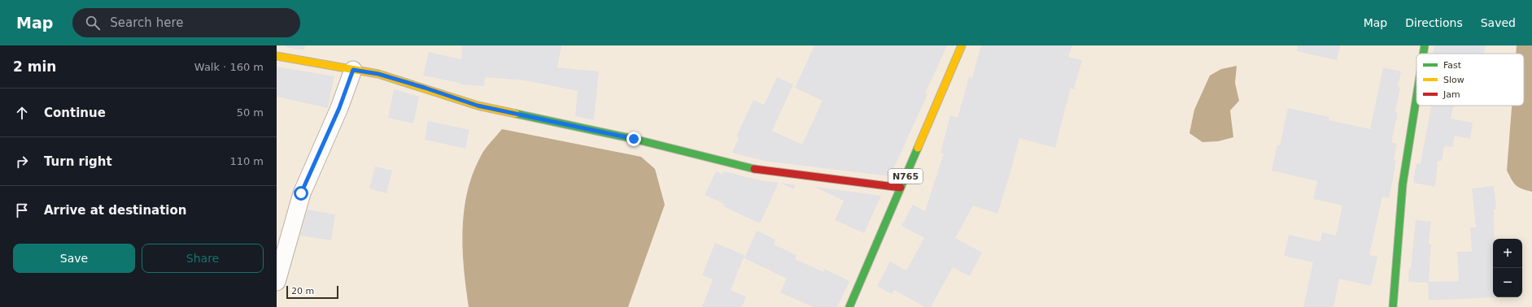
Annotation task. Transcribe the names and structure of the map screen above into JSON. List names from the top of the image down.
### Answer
{
  "streets": {
    "main road": ["N765"]
  },
  "legend": ["Fast", "Slow", "Jam"],
  "scale_bar": "20 m",
  "page": {
    "header": "Map",
    "search": "Search here",
    "nav": ["Map", "Directions", "Saved"],
    "heading": ["2 min", "Walk · 160 m"],
    "list": [
      ["Continue", "50 m"],
      ["Turn right", "110 m"],
      "Arrive at destination"
    ],
    "buttons": ["Save", "Share"],
    "map_buttons": ["+", "−"],
    "scale": "20 m"
  }
}
